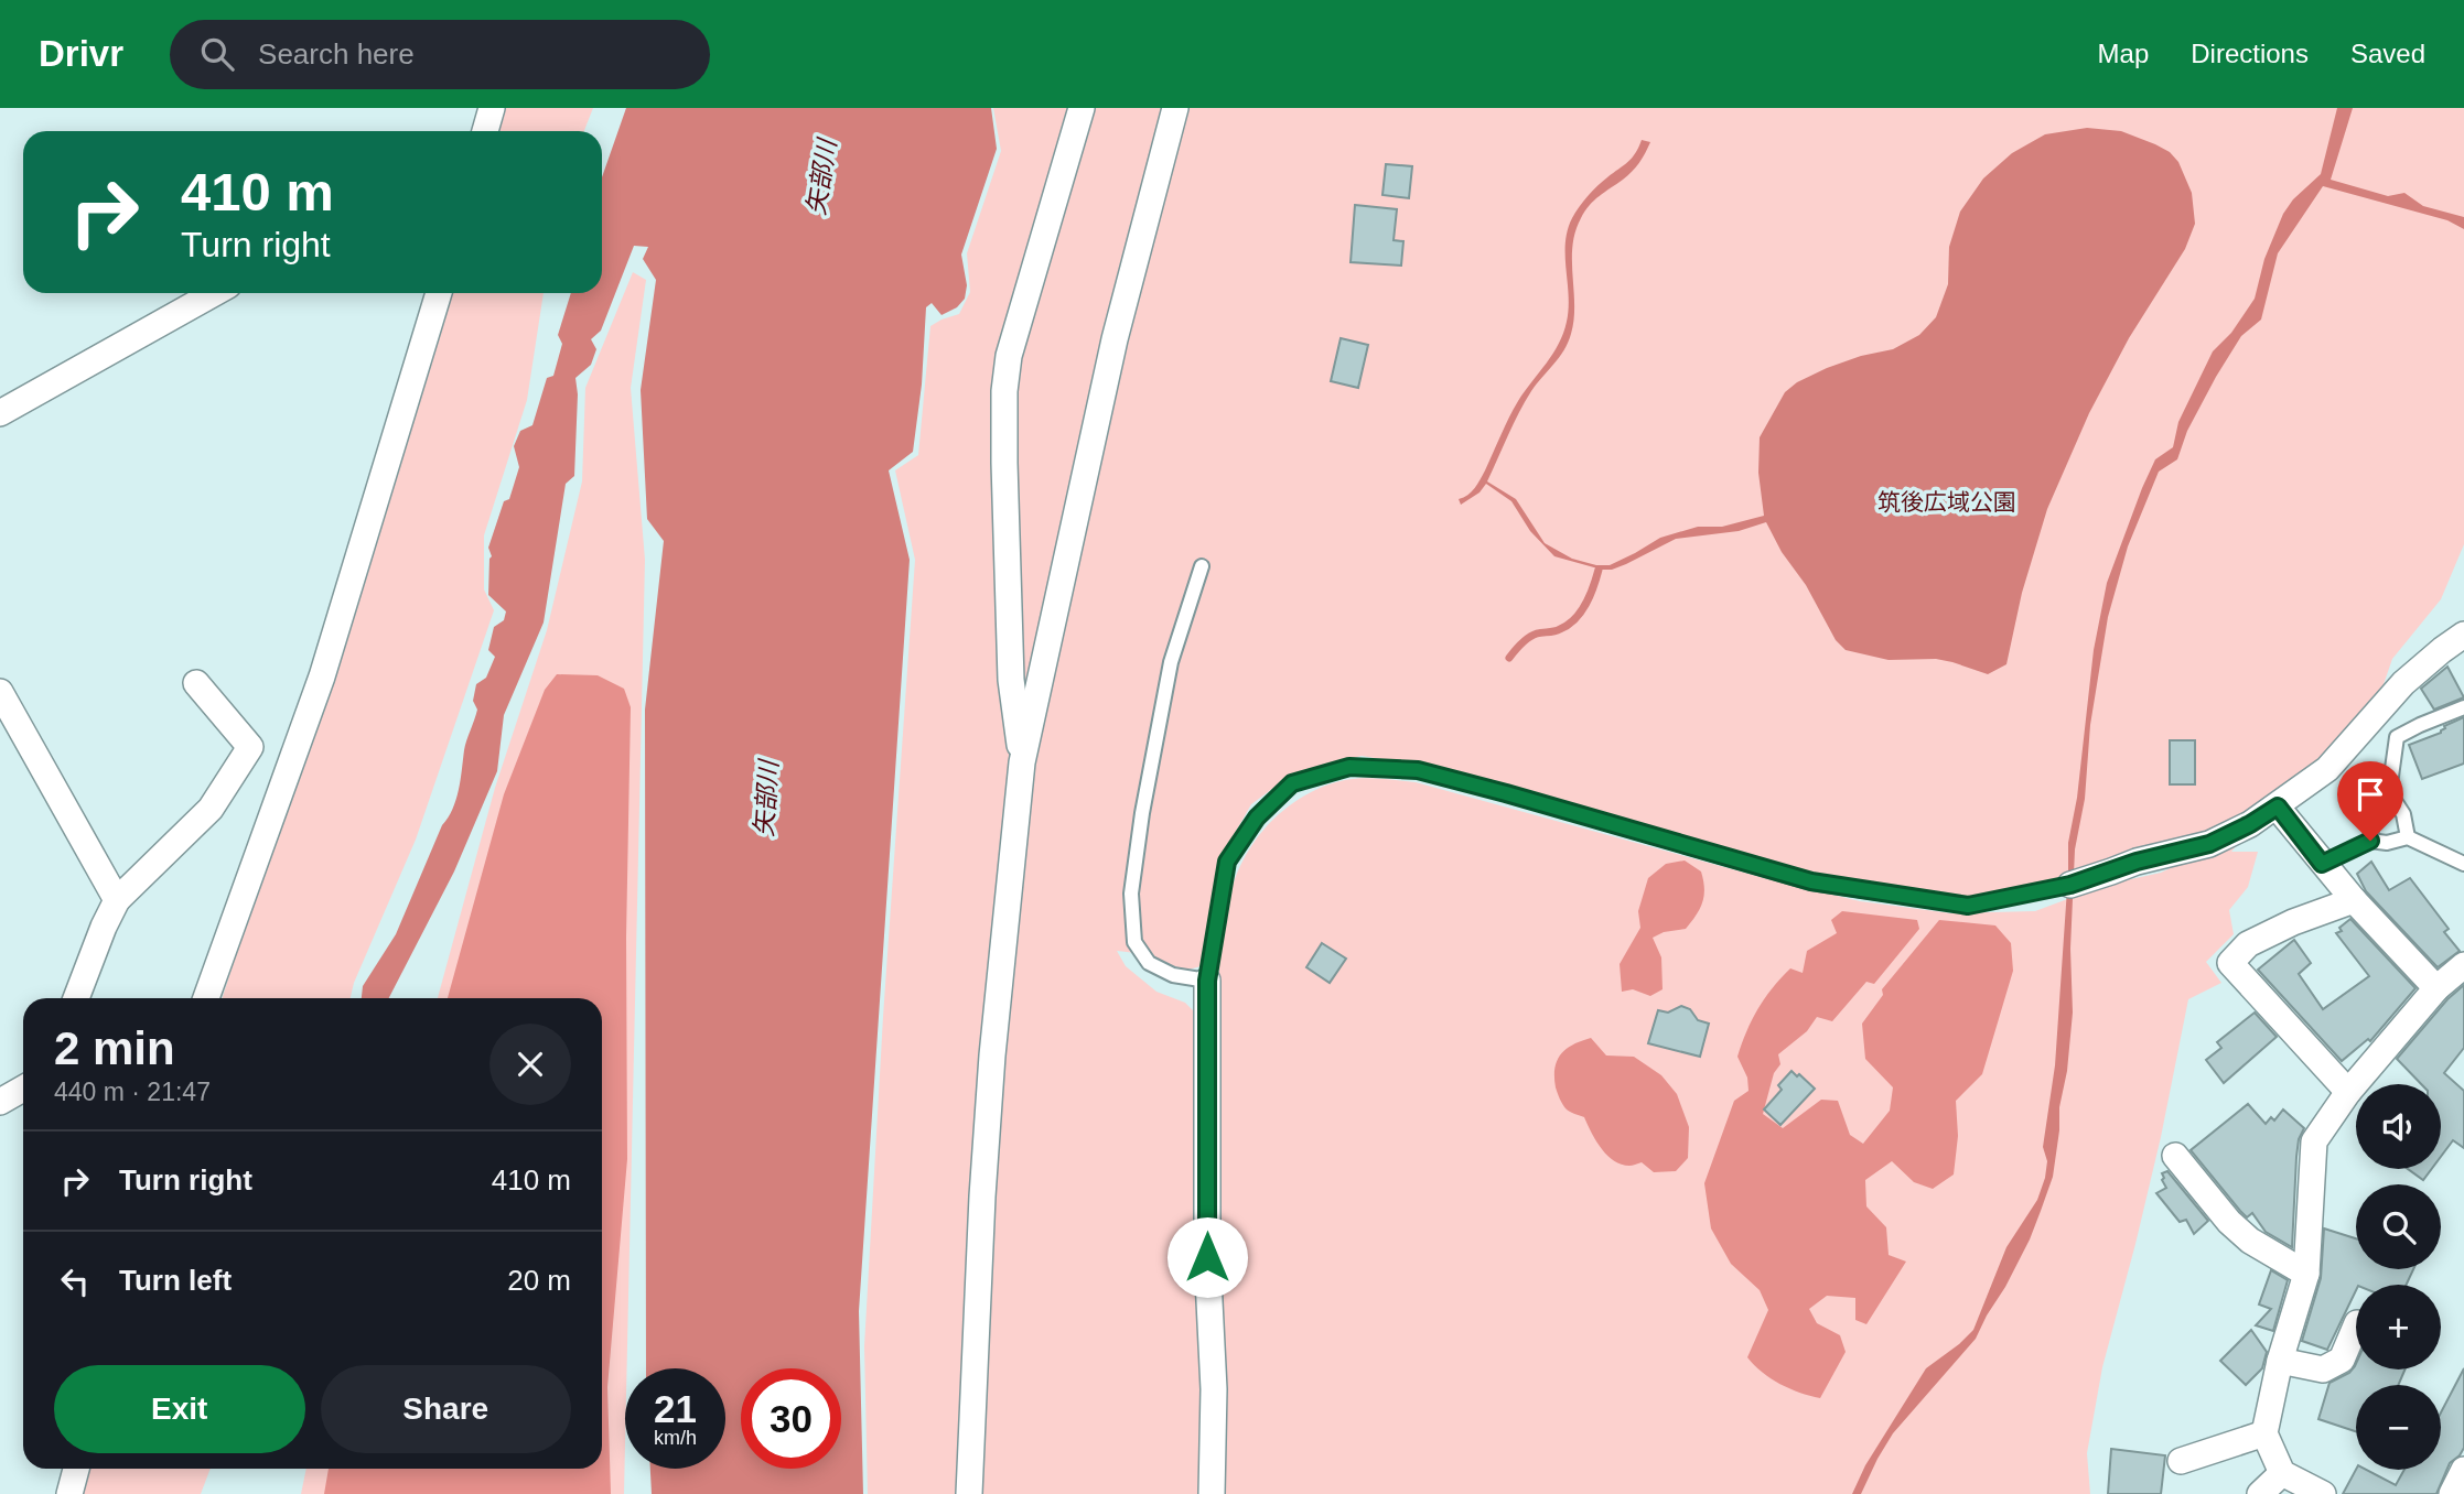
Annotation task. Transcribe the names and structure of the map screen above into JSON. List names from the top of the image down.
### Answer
{
  "water": ["矢部川"],
  "parks": ["筑後広域公園"],
  "page": {
    "header": "Drivr",
    "search": "Search here",
    "nav": ["Map", "Directions", "Saved"],
    "turn": ["410 m", "Turn right"],
    "heading": ["2 min", "440 m · 21:47"],
    "map_buttons": ["+", "−"],
    "list": [
      {
        "name": "Turn right",
        "value": "410 m"
      },
      {
        "name": "Turn left",
        "value": "20 m"
      }
    ],
    "buttons": ["Exit", "Share"],
    "speed": "21 km/h",
    "limit": "30"
  }
}
